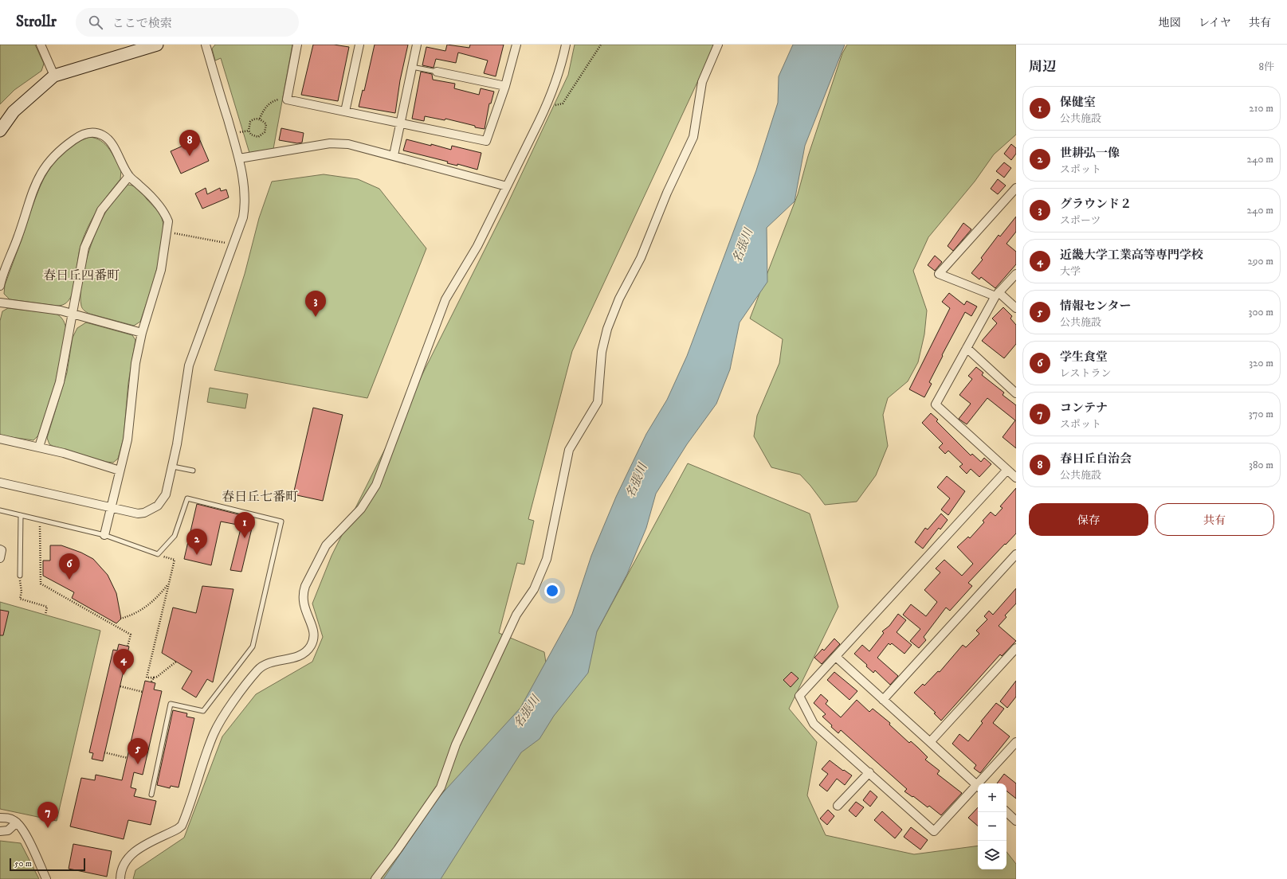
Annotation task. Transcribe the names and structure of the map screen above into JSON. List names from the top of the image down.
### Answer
{
  "districts": ["春日丘四番町", "春日丘七番町"],
  "water": ["名張川"],
  "scale_bar": "50 m",
  "page": {
    "header": "Strollr",
    "search": "ここで検索",
    "nav": ["地図", "レイヤ", "共有"],
    "heading": ["周辺", "8件"],
    "list": [
      {
        "mark": "1",
        "name": "保健室",
        "note": "公共施設",
        "value": "210 m"
      },
      {
        "mark": "2",
        "name": "世耕弘一像",
        "note": "スポット",
        "value": "240 m"
      },
      {
        "mark": "3",
        "name": "グラウンド２",
        "note": "スポーツ",
        "value": "240 m"
      },
      {
        "mark": "4",
        "name": "近畿大学工業高等専門学校",
        "note": "大学",
        "value": "290 m"
      },
      {
        "mark": "5",
        "name": "情報センター",
        "note": "公共施設",
        "value": "300 m"
      },
      {
        "mark": "6",
        "name": "学生食堂",
        "note": "レストラン",
        "value": "320 m"
      },
      {
        "mark": "7",
        "name": "コンテナ",
        "note": "スポット",
        "value": "370 m"
      },
      {
        "mark": "8",
        "name": "春日丘自治会",
        "note": "公共施設",
        "value": "380 m"
      }
    ],
    "pins": [
      "8",
      "3",
      "1",
      "2",
      "6",
      "4",
      "5",
      "7"
    ],
    "buttons": ["保存", "共有"],
    "map_buttons": ["+", "−"],
    "scale": "50 m"
  }
}
